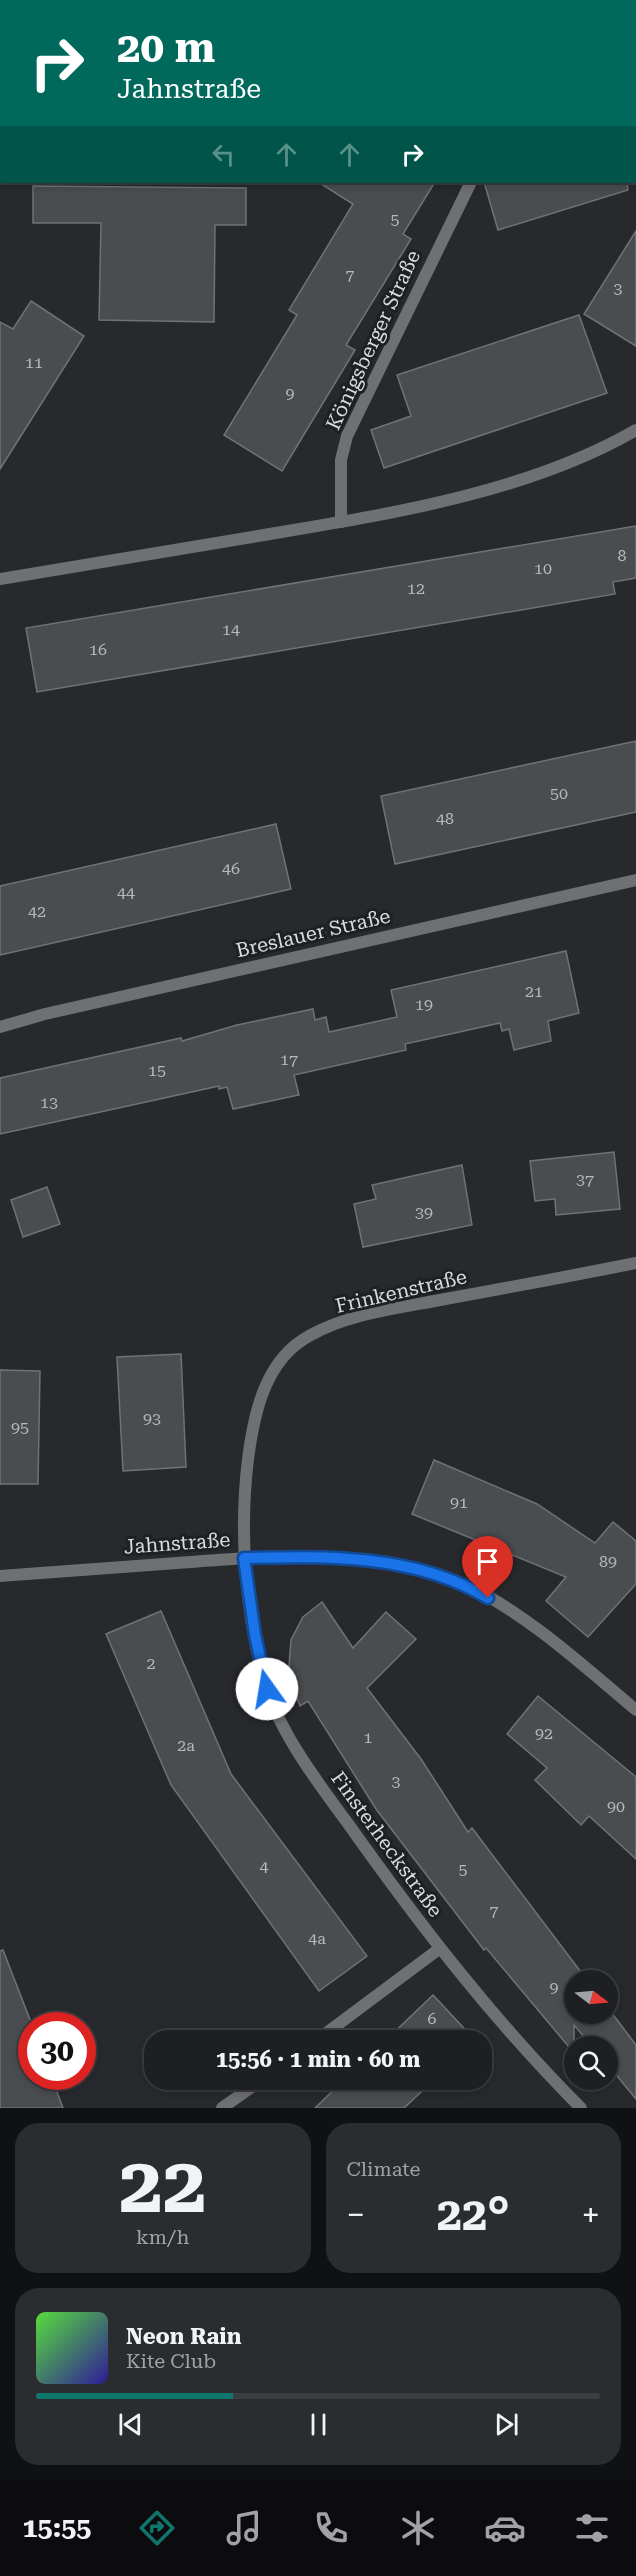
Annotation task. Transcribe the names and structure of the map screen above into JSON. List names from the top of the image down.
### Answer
{
  "streets": {
    "street": [
      "Königsberger Straße",
      "Breslauer Straße",
      "Frinkenstraße",
      "Jahnstraße",
      "Finsterheckstraße"
    ]
  },
  "crossings": [
    ["Frinkenstraße", "Jahnstraße"],
    ["Frinkenstraße", "Finsterheckstraße"],
    ["Jahnstraße", "Finsterheckstraße"]
  ],
  "house_numbers": [
    "5",
    "7",
    "3",
    "11",
    "9",
    "8",
    "10",
    "12",
    "14",
    "16",
    "50",
    "48",
    "46",
    "44",
    "42",
    "21",
    "19",
    "17",
    "15",
    "13",
    "37",
    "39",
    "93",
    "95",
    "91",
    "89",
    "2",
    "92",
    "1",
    "2a",
    "3",
    "90",
    "4",
    "5",
    "7",
    "4a",
    "9",
    "6"
  ],
  "north": "right",
  "page": {
    "turn": ["20 m", "Jahnstraße"],
    "limit": "30",
    "trip": "15:56 · 1 min · 60 m",
    "tile": [
      ["22", "km/h"],
      "Climate"
    ],
    "heat": ["−", "22°", "+"],
    "song": ["Neon Rain", "Kite Club"],
    "tabs": "15:55"
  }
}
